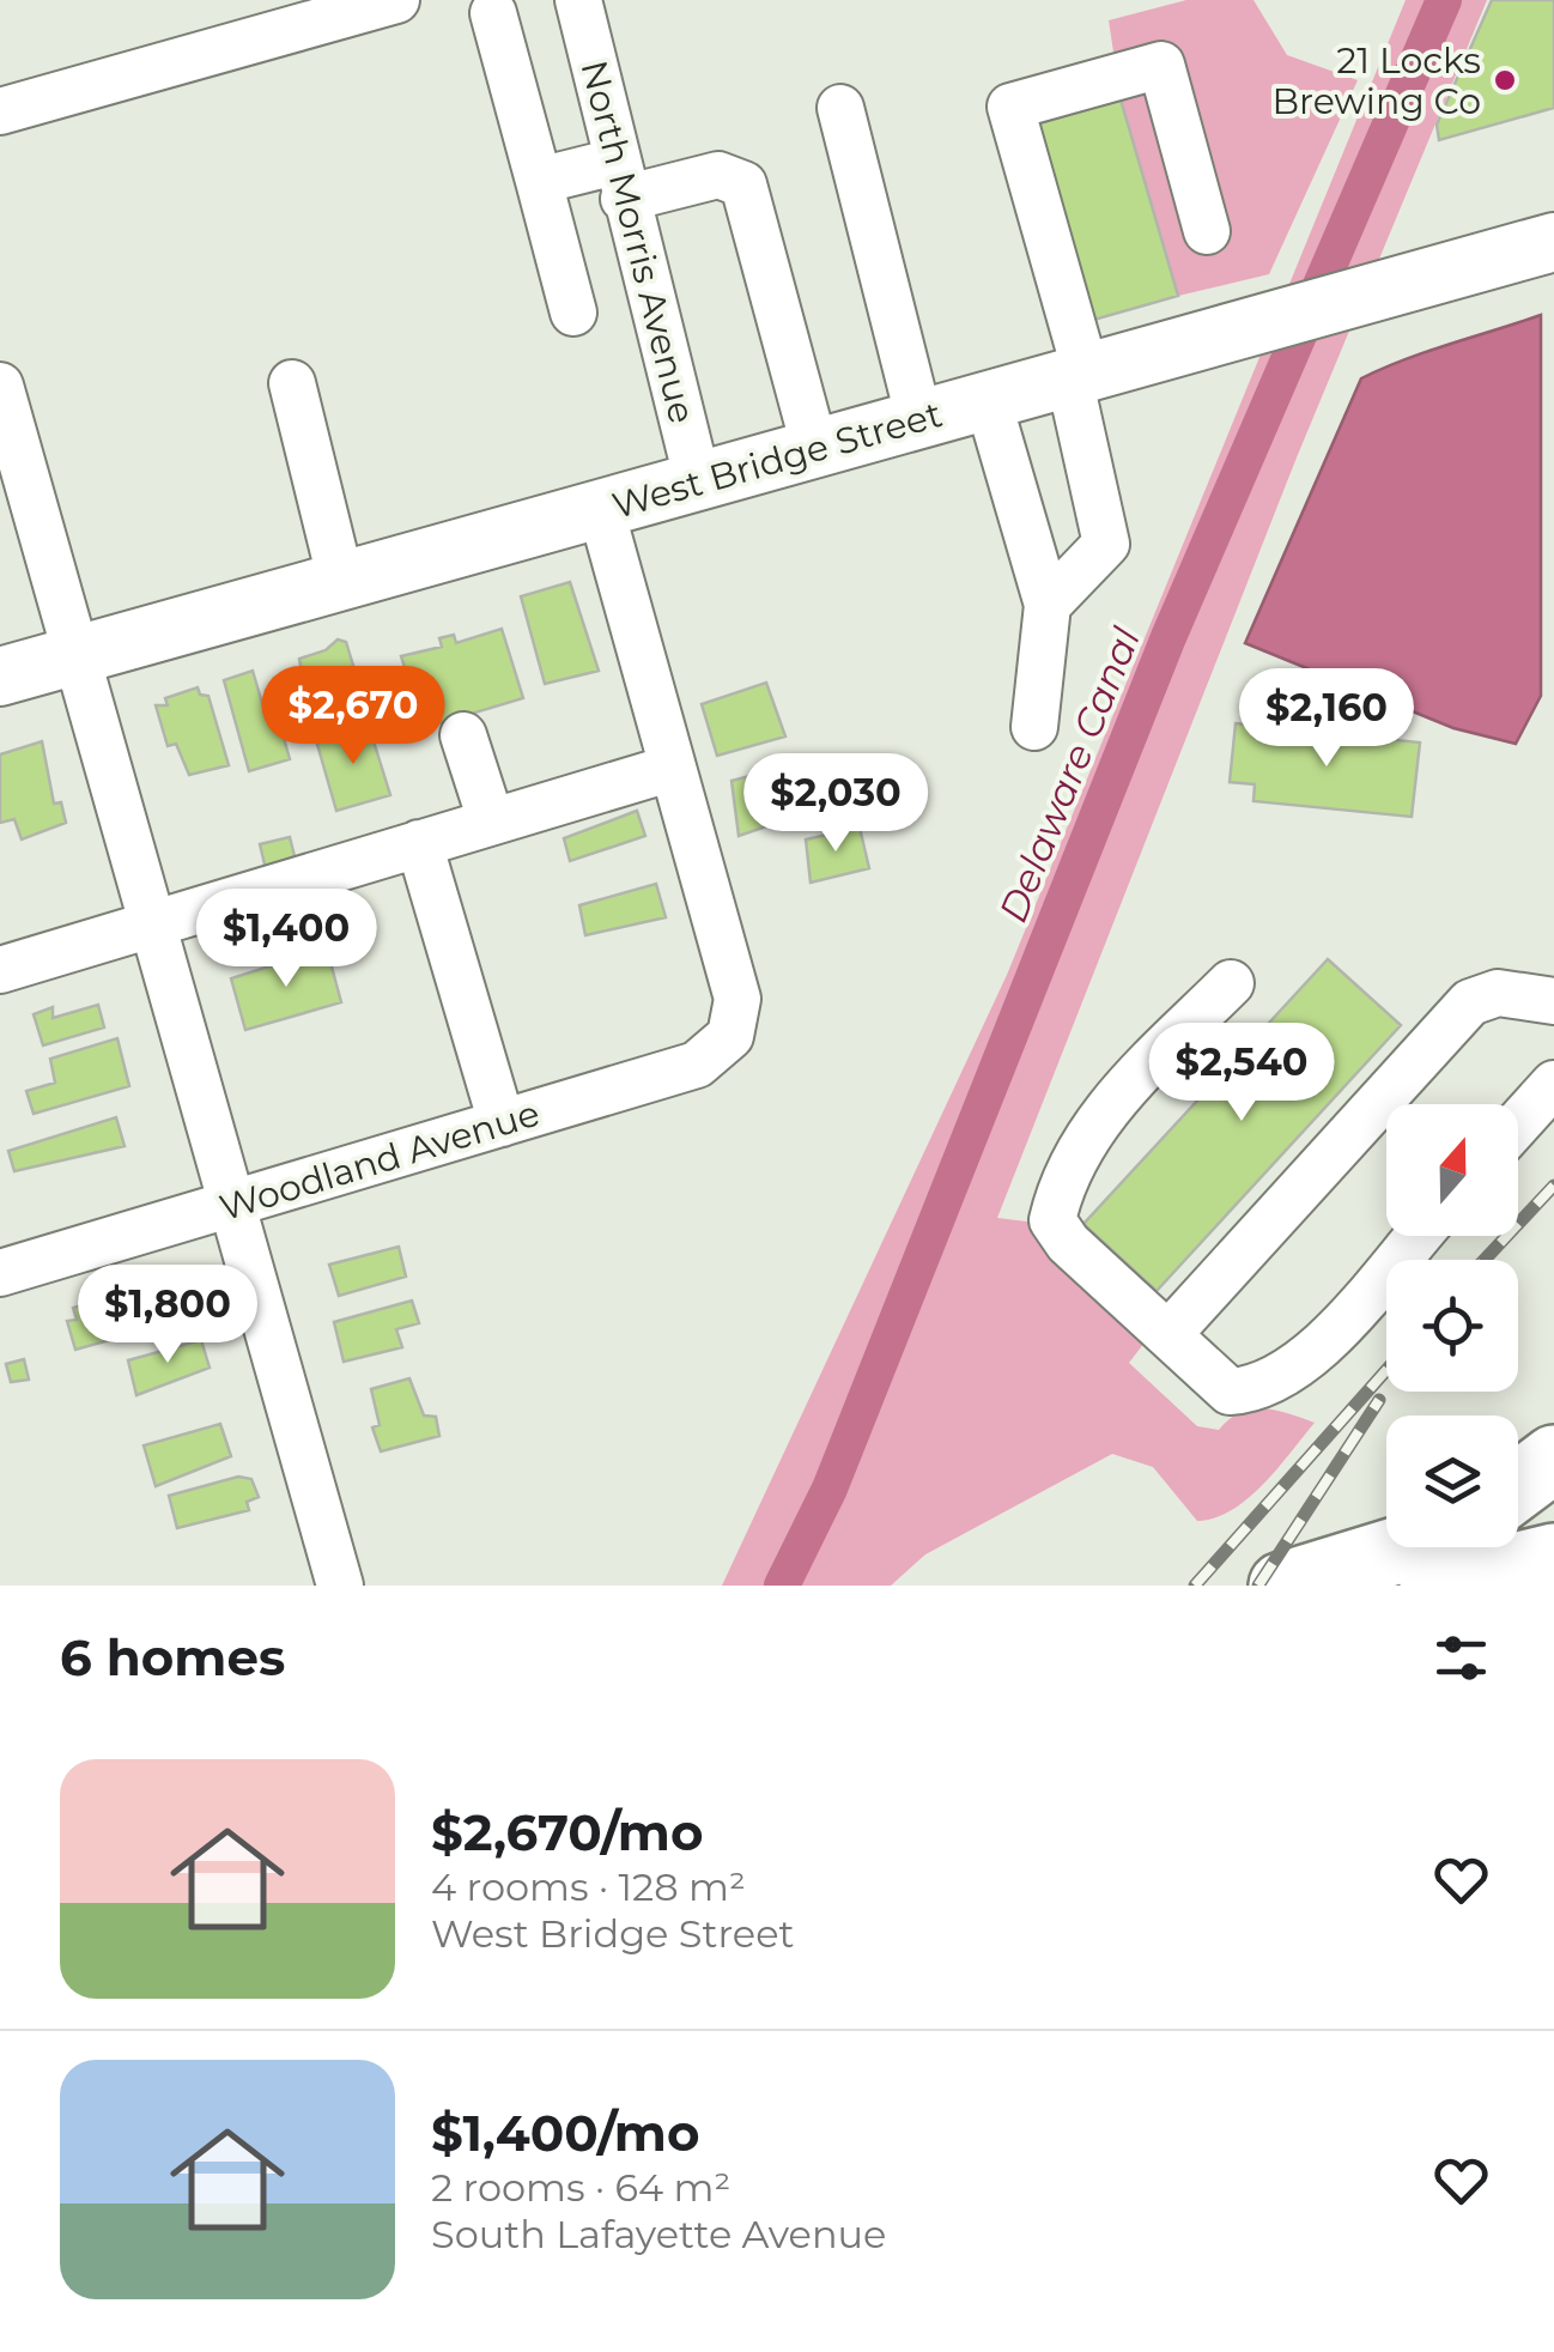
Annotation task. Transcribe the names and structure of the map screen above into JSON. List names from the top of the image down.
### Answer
{
  "streets": {
    "main road": ["West Bridge Street"],
    "street": ["North Morris Avenue", "Woodland Avenue"]
  },
  "crossings": [
    ["North Morris Avenue", "West Bridge Street"]
  ],
  "water": ["Delaware Canal"],
  "places": ["21 Locks Brewing Co"],
  "north": "top",
  "page": {
    "price": [
      "$2,670",
      "$2,160",
      "$2,030",
      "$1,400",
      "$2,540",
      "$1,800"
    ],
    "heading": "6 homes",
    "list": [
      {
        "name": "$2,670/mo",
        "note": "4 rooms · 128 m² · West Bridge Street"
      },
      {
        "name": "$1,400/mo",
        "note": "2 rooms · 64 m² · South Lafayette Avenue"
      }
    ]
  }
}
